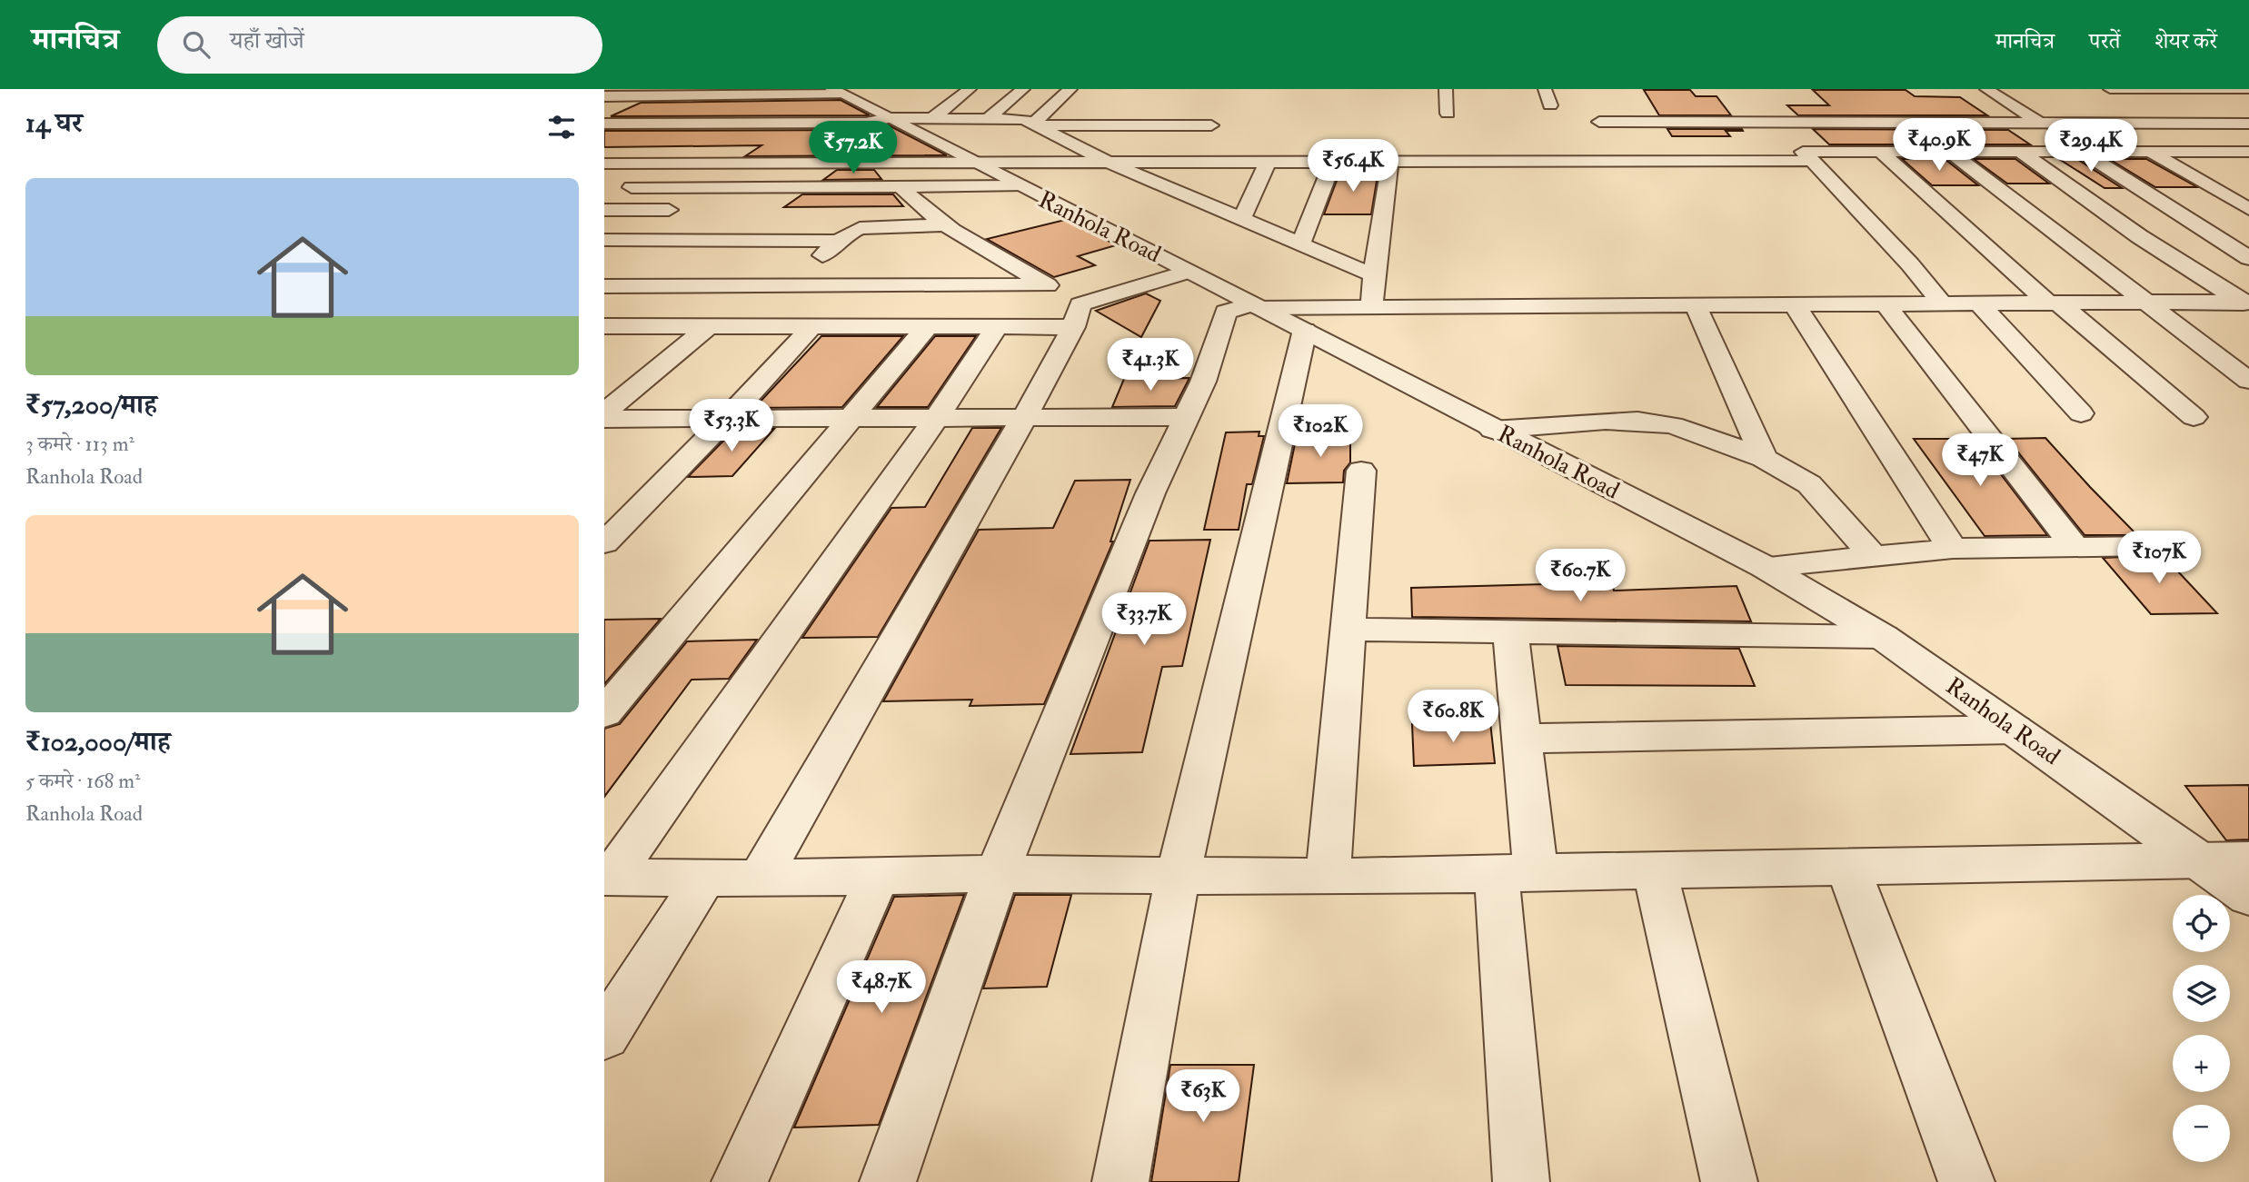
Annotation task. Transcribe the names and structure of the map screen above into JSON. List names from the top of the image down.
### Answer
{
  "streets": {
    "street": ["Ranhola Road"]
  },
  "page": {
    "header": "मानचित्र",
    "search": "यहाँ खोजें",
    "nav": ["मानचित्र", "परतें", "शेयर करें"],
    "heading": "14 घर",
    "price": [
      "₹40.9K",
      "₹29.4K",
      "₹57.2K",
      "₹56.4K",
      "₹41.3K",
      "₹53.3K",
      "₹102K",
      "₹47K",
      "₹107K",
      "₹60.7K",
      "₹33.7K",
      "₹60.8K",
      "₹48.7K",
      "₹63K"
    ],
    "list": [
      {
        "name": "₹57,200/माह",
        "note": "3 कमरे · 113 m² · Ranhola Road"
      },
      {
        "name": "₹102,000/माह",
        "note": "5 कमरे · 168 m² · Ranhola Road"
      }
    ],
    "map_buttons": ["+", "−"]
  }
}
